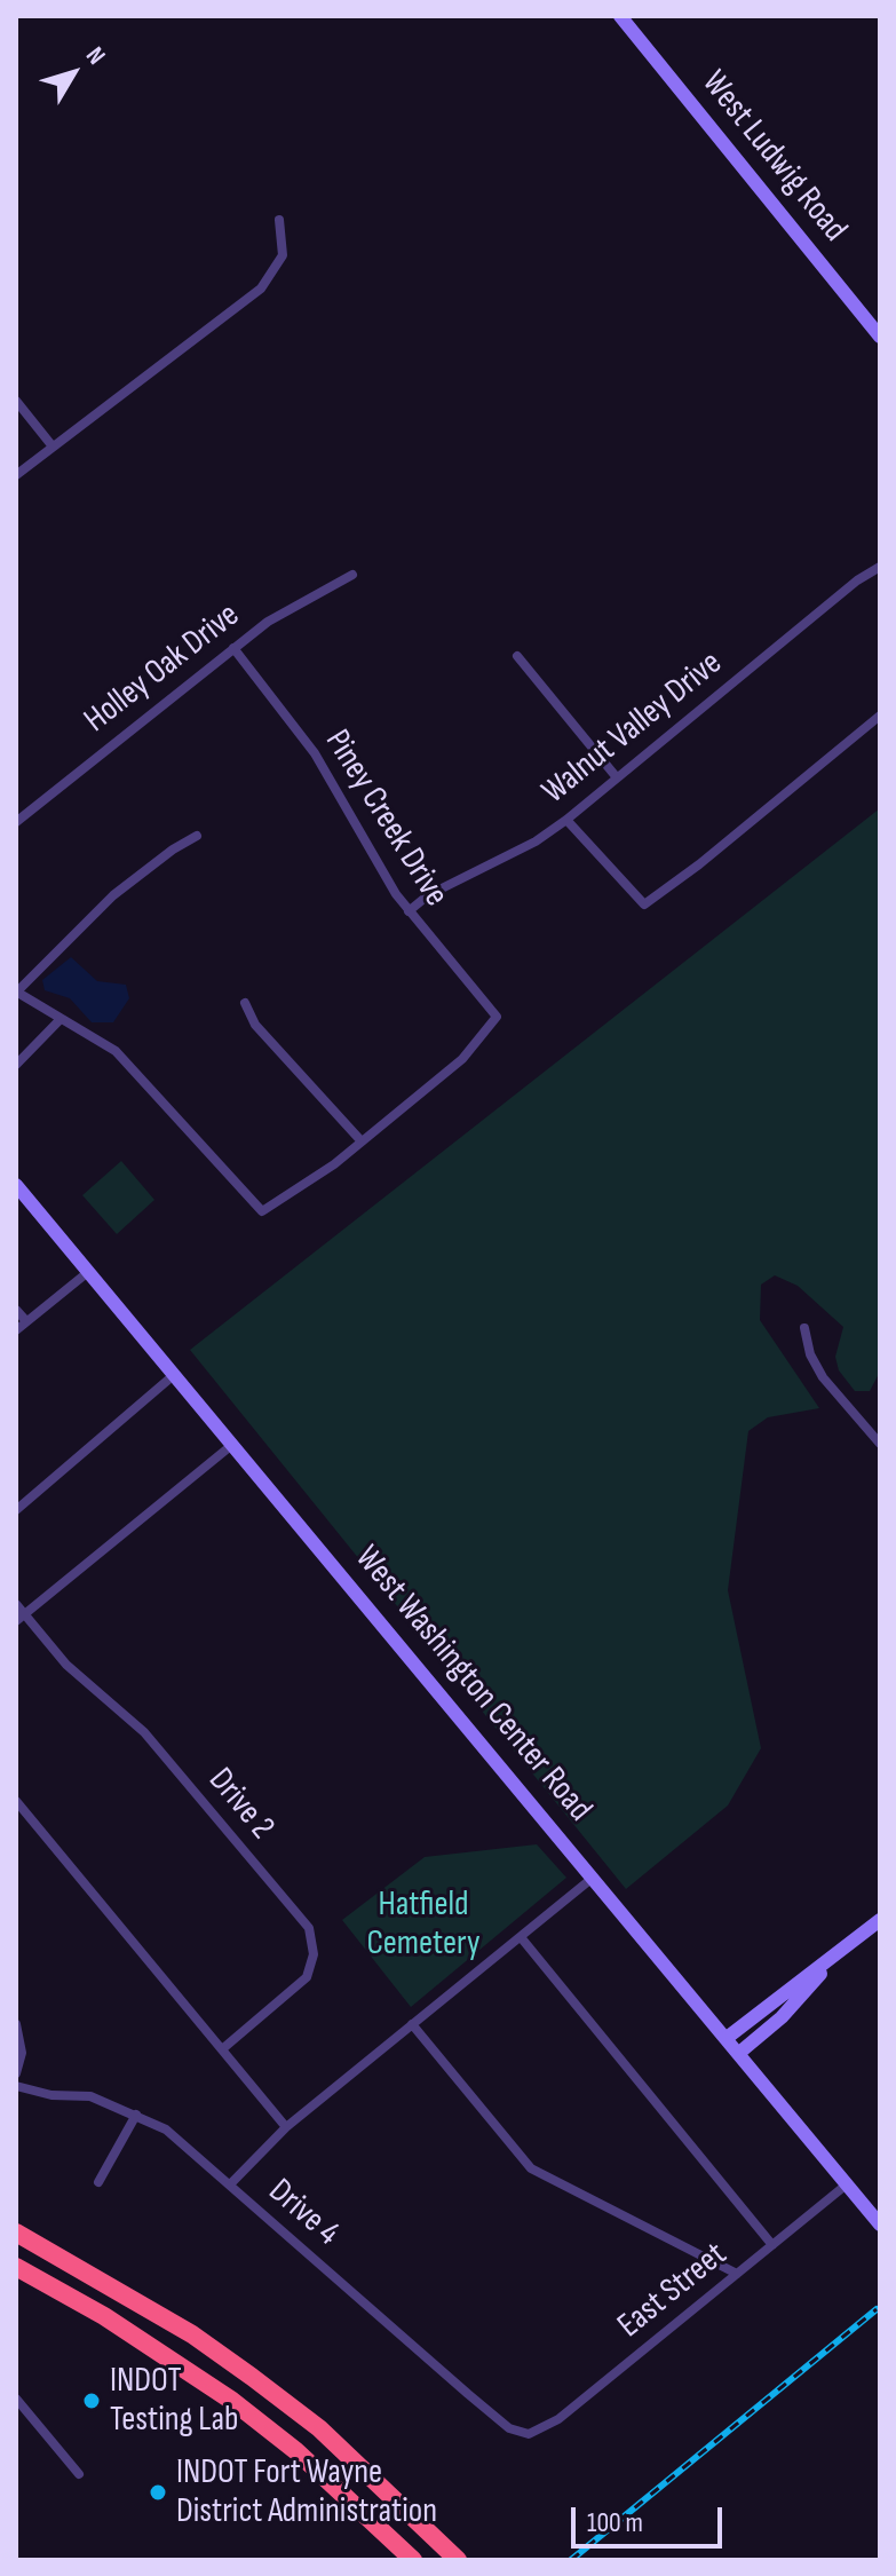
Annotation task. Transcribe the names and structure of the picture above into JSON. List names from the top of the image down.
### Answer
{
  "streets": {
    "main road": ["West Ludwig Road", "West Washington Center Road"],
    "street": [
      "Holley Oak Drive",
      "Walnut Valley Drive",
      "Piney Creek Drive",
      "Drive 2",
      "Drive 4",
      "East Street"
    ]
  },
  "crossings": [
    ["Holley Oak Drive", "Piney Creek Drive"],
    ["Walnut Valley Drive", "Piney Creek Drive"],
    ["West Washington Center Road", "East Street"],
    ["Drive 4", "East Street"]
  ],
  "parks": ["Hatfield Cemetery"],
  "places": ["INDOT Testing Lab", "INDOT Fort Wayne District Administration"],
  "scale_bar": "100 m",
  "north": "top right"
}
